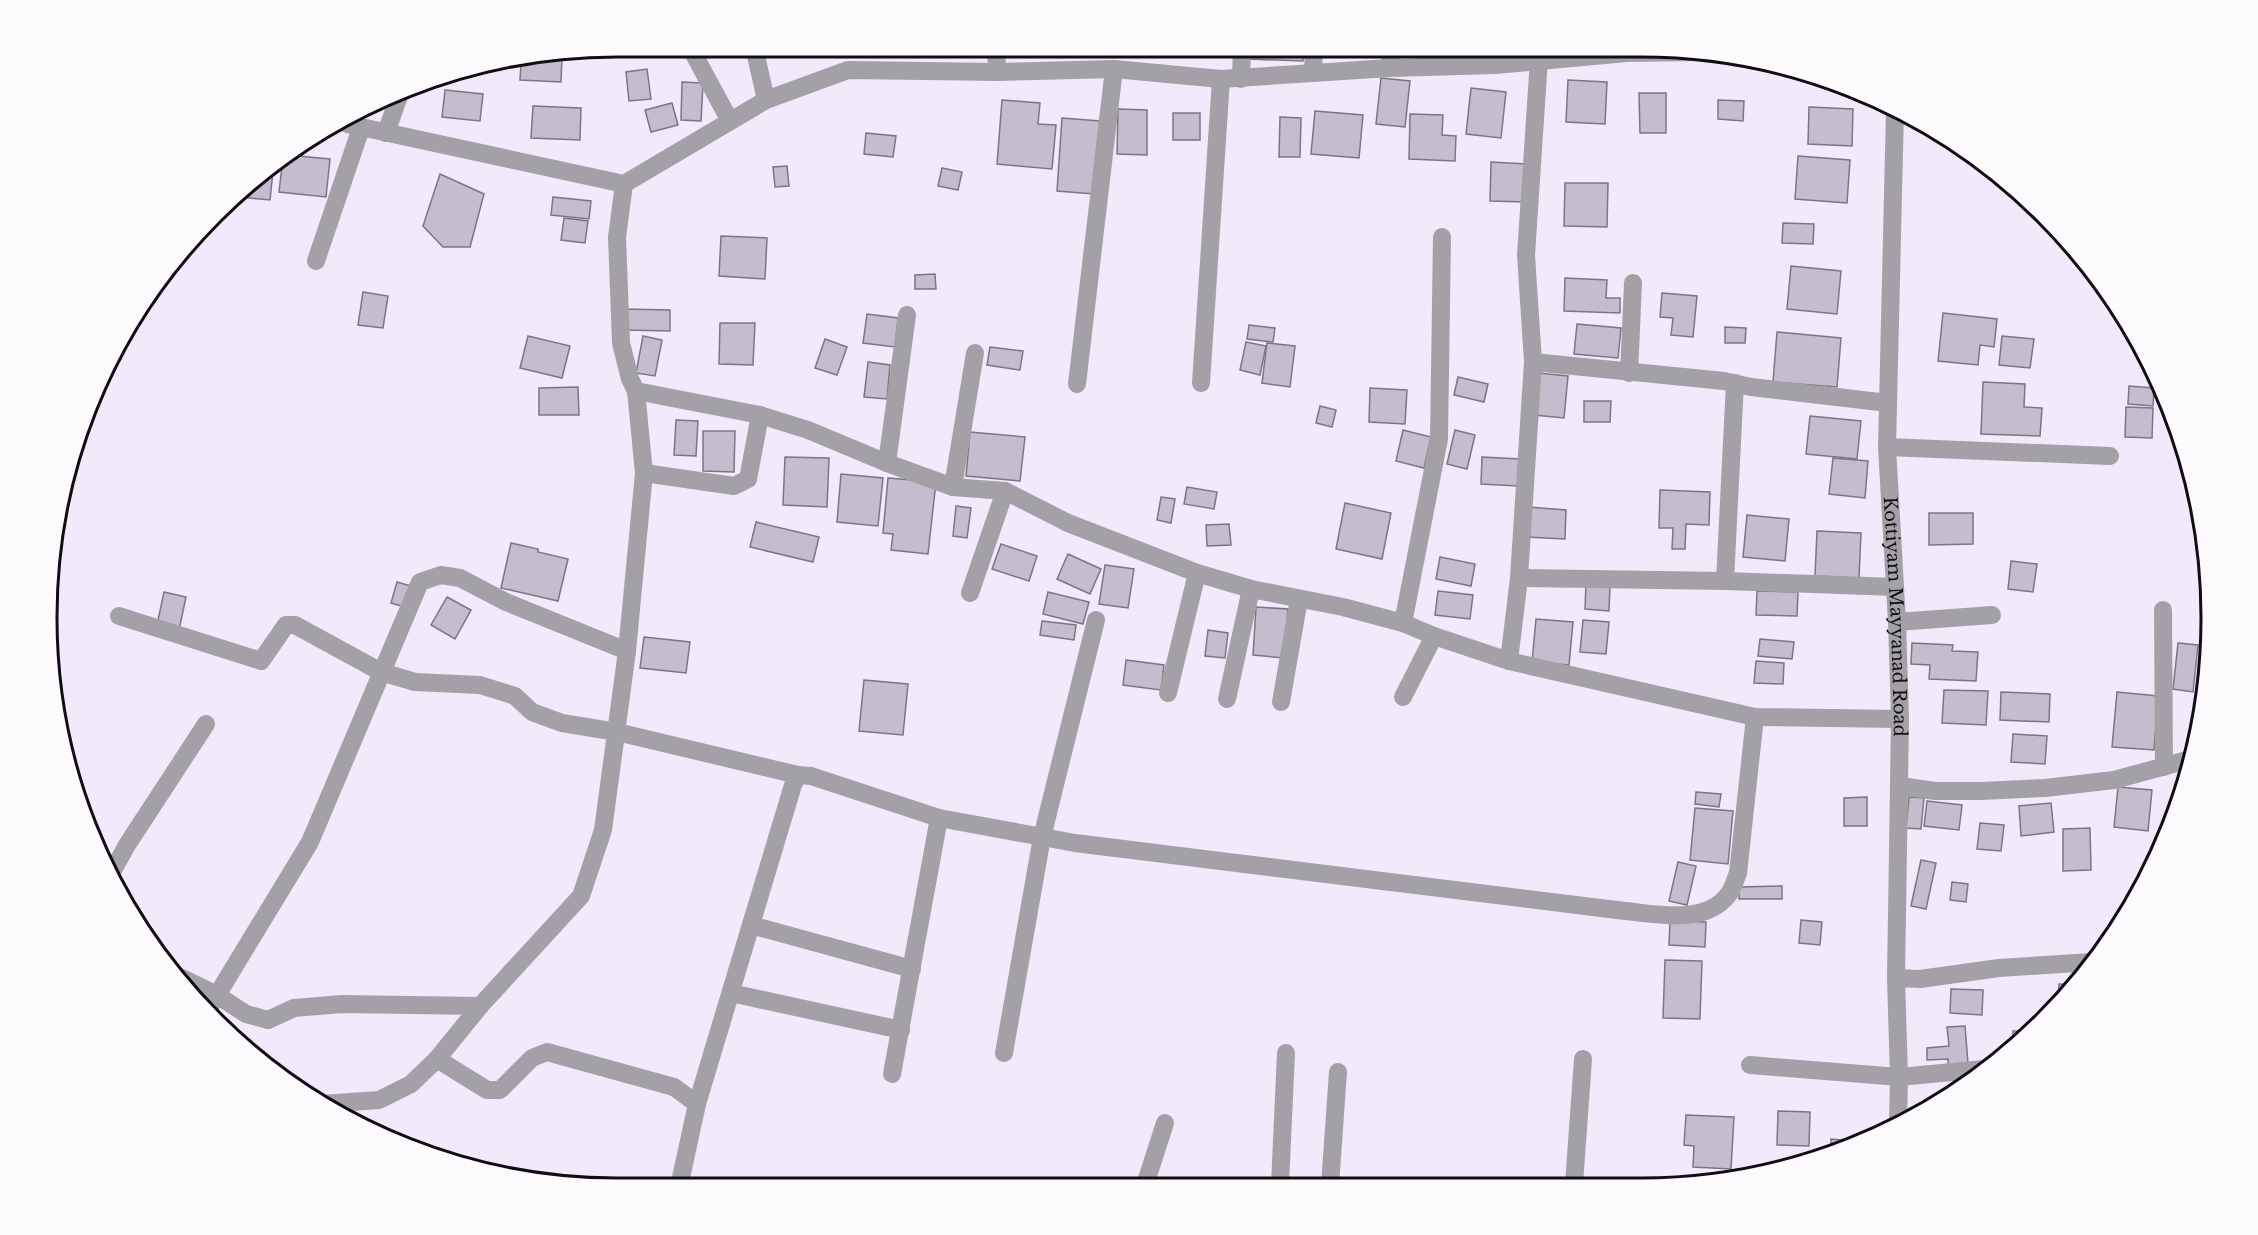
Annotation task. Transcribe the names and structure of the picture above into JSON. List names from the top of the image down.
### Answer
{
  "streets": {
    "street": ["Kottiyam Mayyanad Road"]
  }
}
